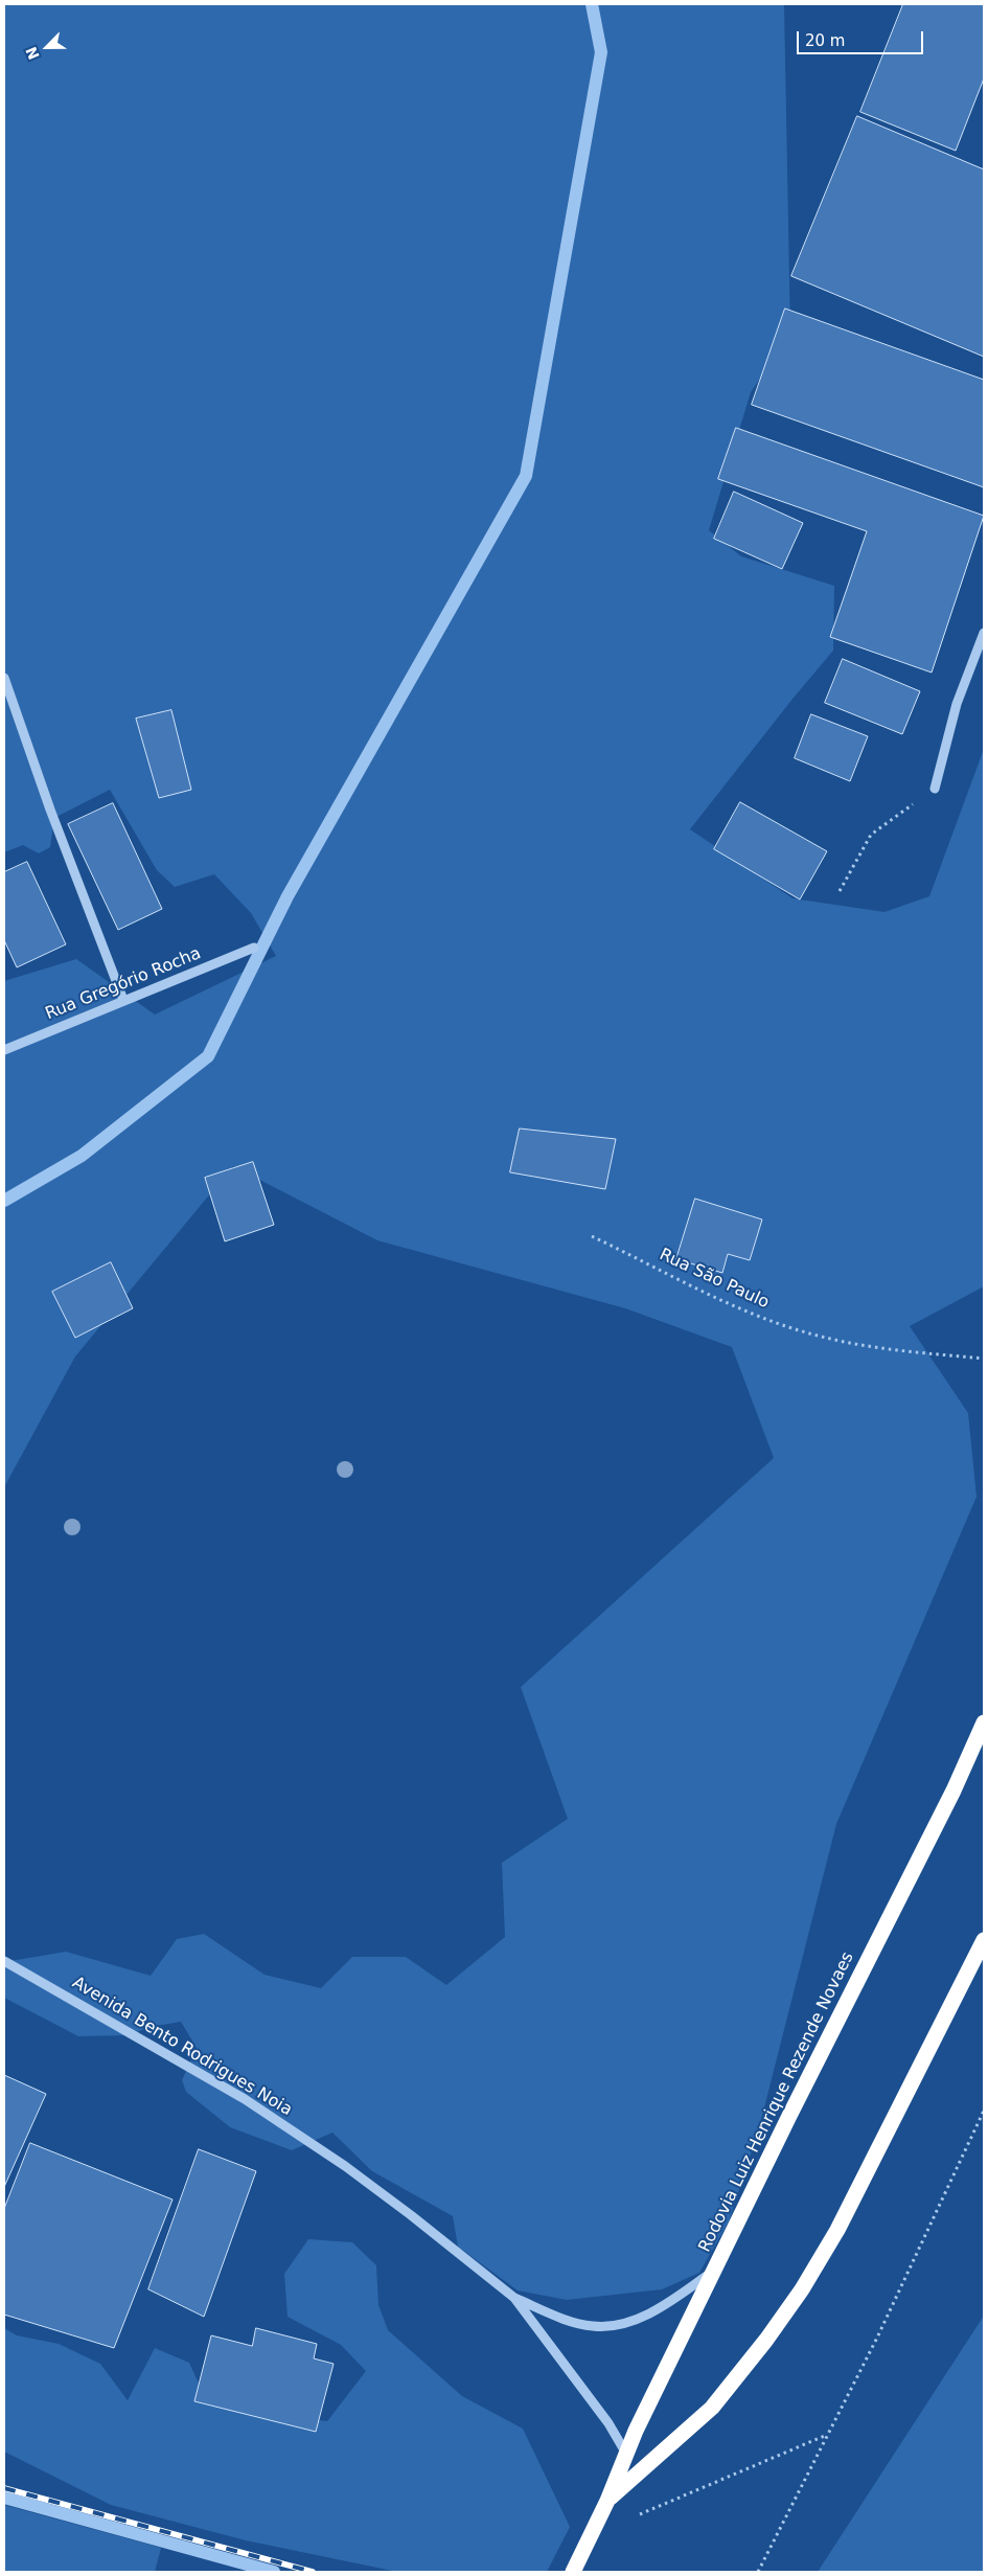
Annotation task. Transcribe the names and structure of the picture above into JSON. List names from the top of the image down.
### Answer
{
  "streets": {
    "highway": ["Rodovia Luiz Henrique Rezende Novaes"],
    "street": ["Rua Gregório Rocha", "Avenida Bento Rodrigues Noia"],
    "path": ["Rua São Paulo"]
  },
  "crossings": [
    ["Avenida Bento Rodrigues Noia", "Rodovia Luiz Henrique Rezende Novaes"]
  ],
  "scale_bar": "20 m",
  "north": "bottom left"
}
